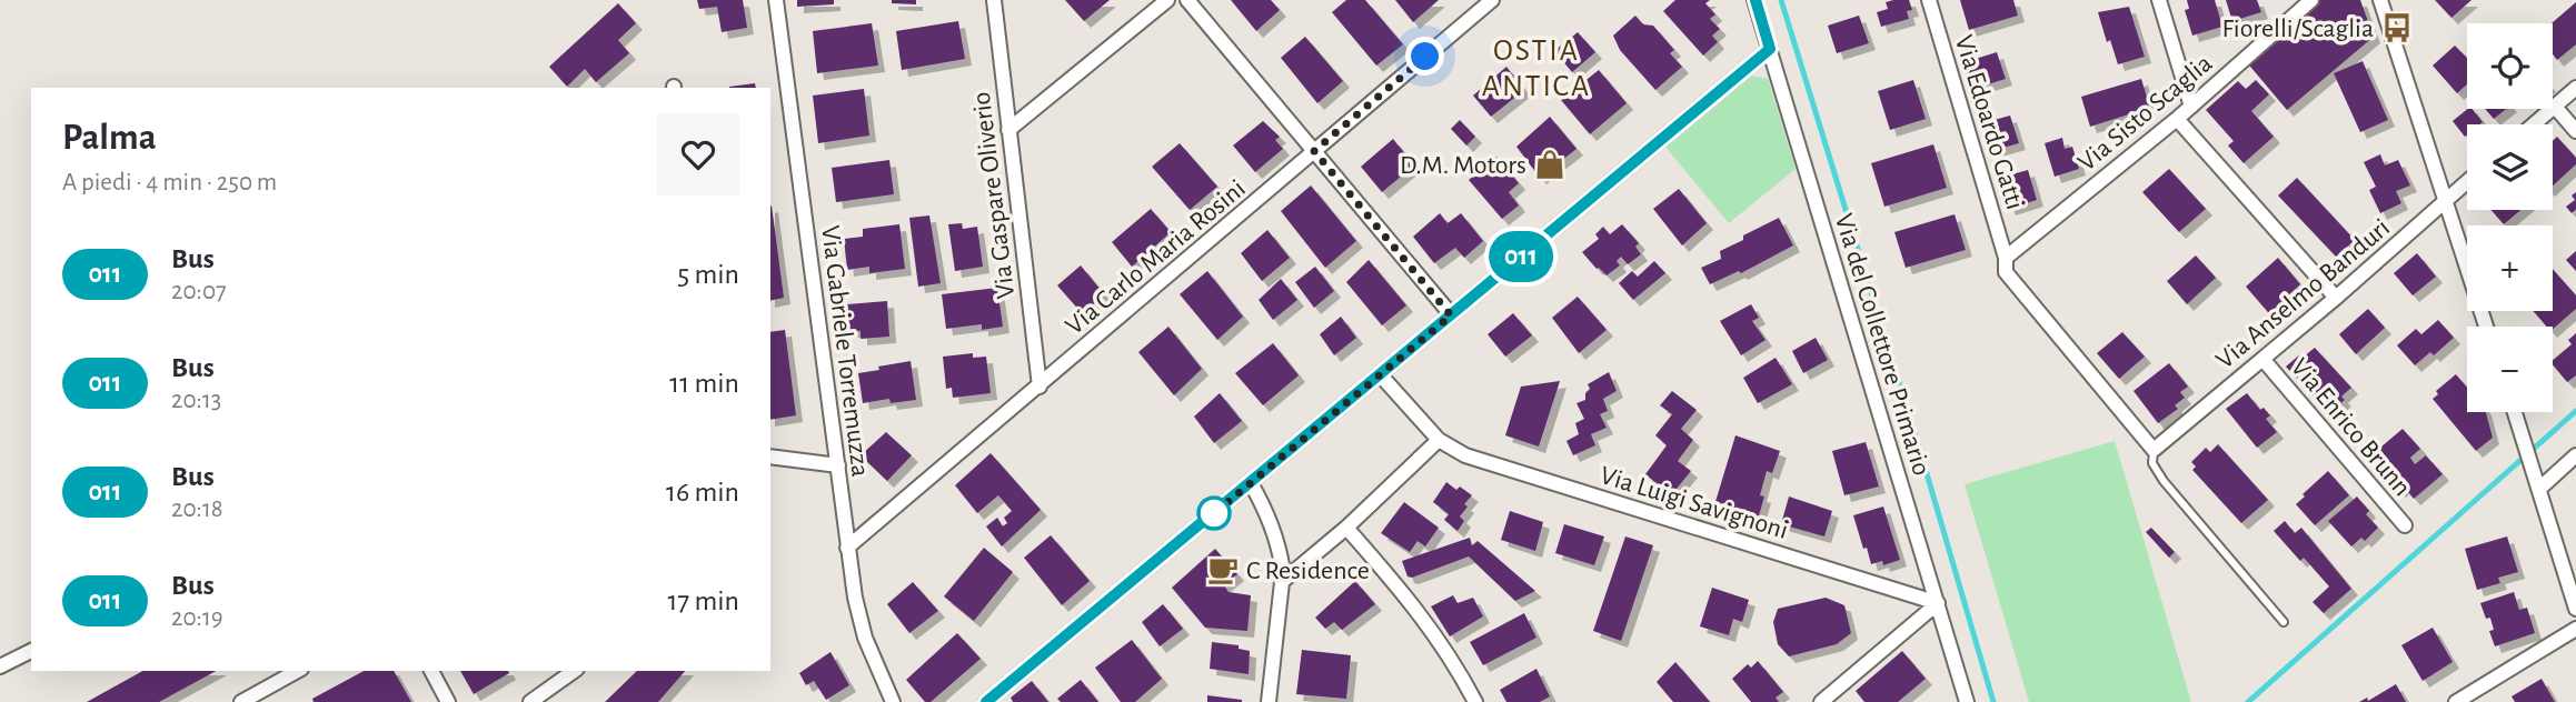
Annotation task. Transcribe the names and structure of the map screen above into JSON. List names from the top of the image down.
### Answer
{
  "streets": {
    "street": [
      "Via Sisto Scaglia",
      "Via Edoardo Gatti",
      "Via Gaspare Oliverio",
      "Via Carlo Maria Rosini",
      "Via Anselmo Banduri",
      "Via del Collettore Primario",
      "Via Gabriele Torremuzza",
      "Via Enrico Brunn",
      "Via Luigi Savignoni"
    ]
  },
  "crossings": [
    ["Via Sisto Scaglia", "Via Edoardo Gatti"],
    ["Via Edoardo Gatti", "Via Anselmo Banduri"],
    ["Via Gaspare Oliverio", "Via Carlo Maria Rosini"],
    ["Via Carlo Maria Rosini", "Via Gabriele Torremuzza"],
    ["Via Anselmo Banduri", "Via Enrico Brunn"],
    ["Via del Collettore Primario", "Via Luigi Savignoni"]
  ],
  "districts": ["OSTIA ANTICA"],
  "places": {
    "bus stop": ["Fiorelli/Scaglia"],
    "shop": ["D.M. Motors"],
    "cafe": ["C Residence"]
  },
  "lines": ["bus line 011"],
  "page": {
    "on_map": "011",
    "map_buttons": ["+", "−"],
    "heading": ["Palma", "A piedi · 4 min · 250 m"],
    "list": [
      {
        "mark": "011",
        "name": "Bus",
        "note": "20:07",
        "value": "5 min"
      },
      {
        "mark": "011",
        "name": "Bus",
        "note": "20:13",
        "value": "11 min"
      },
      {
        "mark": "011",
        "name": "Bus",
        "note": "20:18",
        "value": "16 min"
      },
      {
        "mark": "011",
        "name": "Bus",
        "note": "20:19",
        "value": "17 min"
      }
    ]
  }
}
